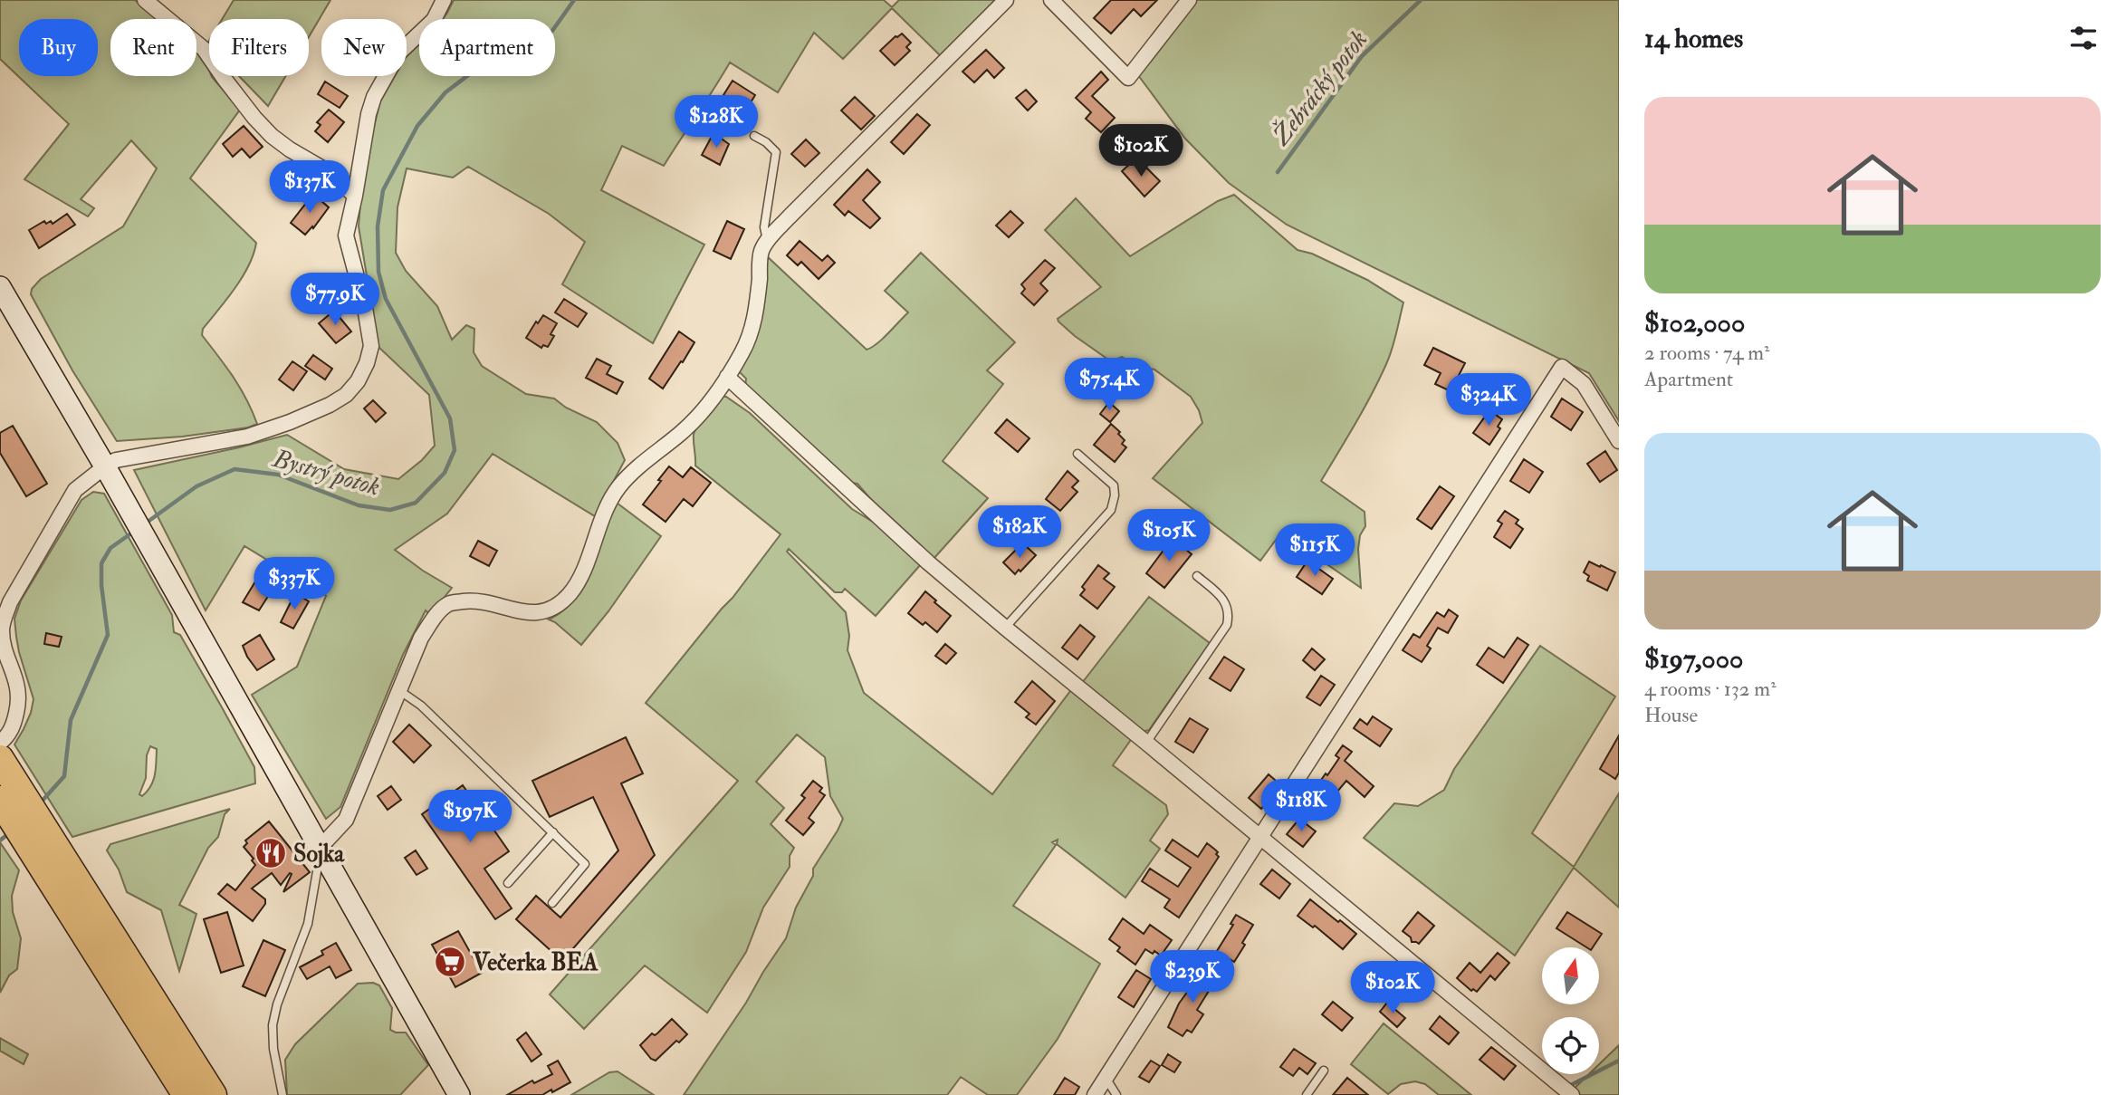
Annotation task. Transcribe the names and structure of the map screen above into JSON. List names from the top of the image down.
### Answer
{
  "water": ["Žebrácký potok", "Bystrý potok"],
  "places": {
    "restaurant": ["Sojka"],
    "supermarket": ["Večerka BEA"]
  },
  "north": "top",
  "page": {
    "heading": "14 homes",
    "chip": [
      "Buy",
      "Rent",
      "Filters",
      "New",
      "Apartment"
    ],
    "list": [
      {
        "name": "$102,000",
        "note": "2 rooms · 74 m² · Apartment"
      },
      {
        "name": "$197,000",
        "note": "4 rooms · 132 m² · House"
      }
    ],
    "price": [
      "$128K",
      "$102K",
      "$137K",
      "$77.9K",
      "$75.4K",
      "$324K",
      "$182K",
      "$105K",
      "$115K",
      "$337K",
      "$118K",
      "$197K",
      "$239K",
      "$102K"
    ]
  }
}
